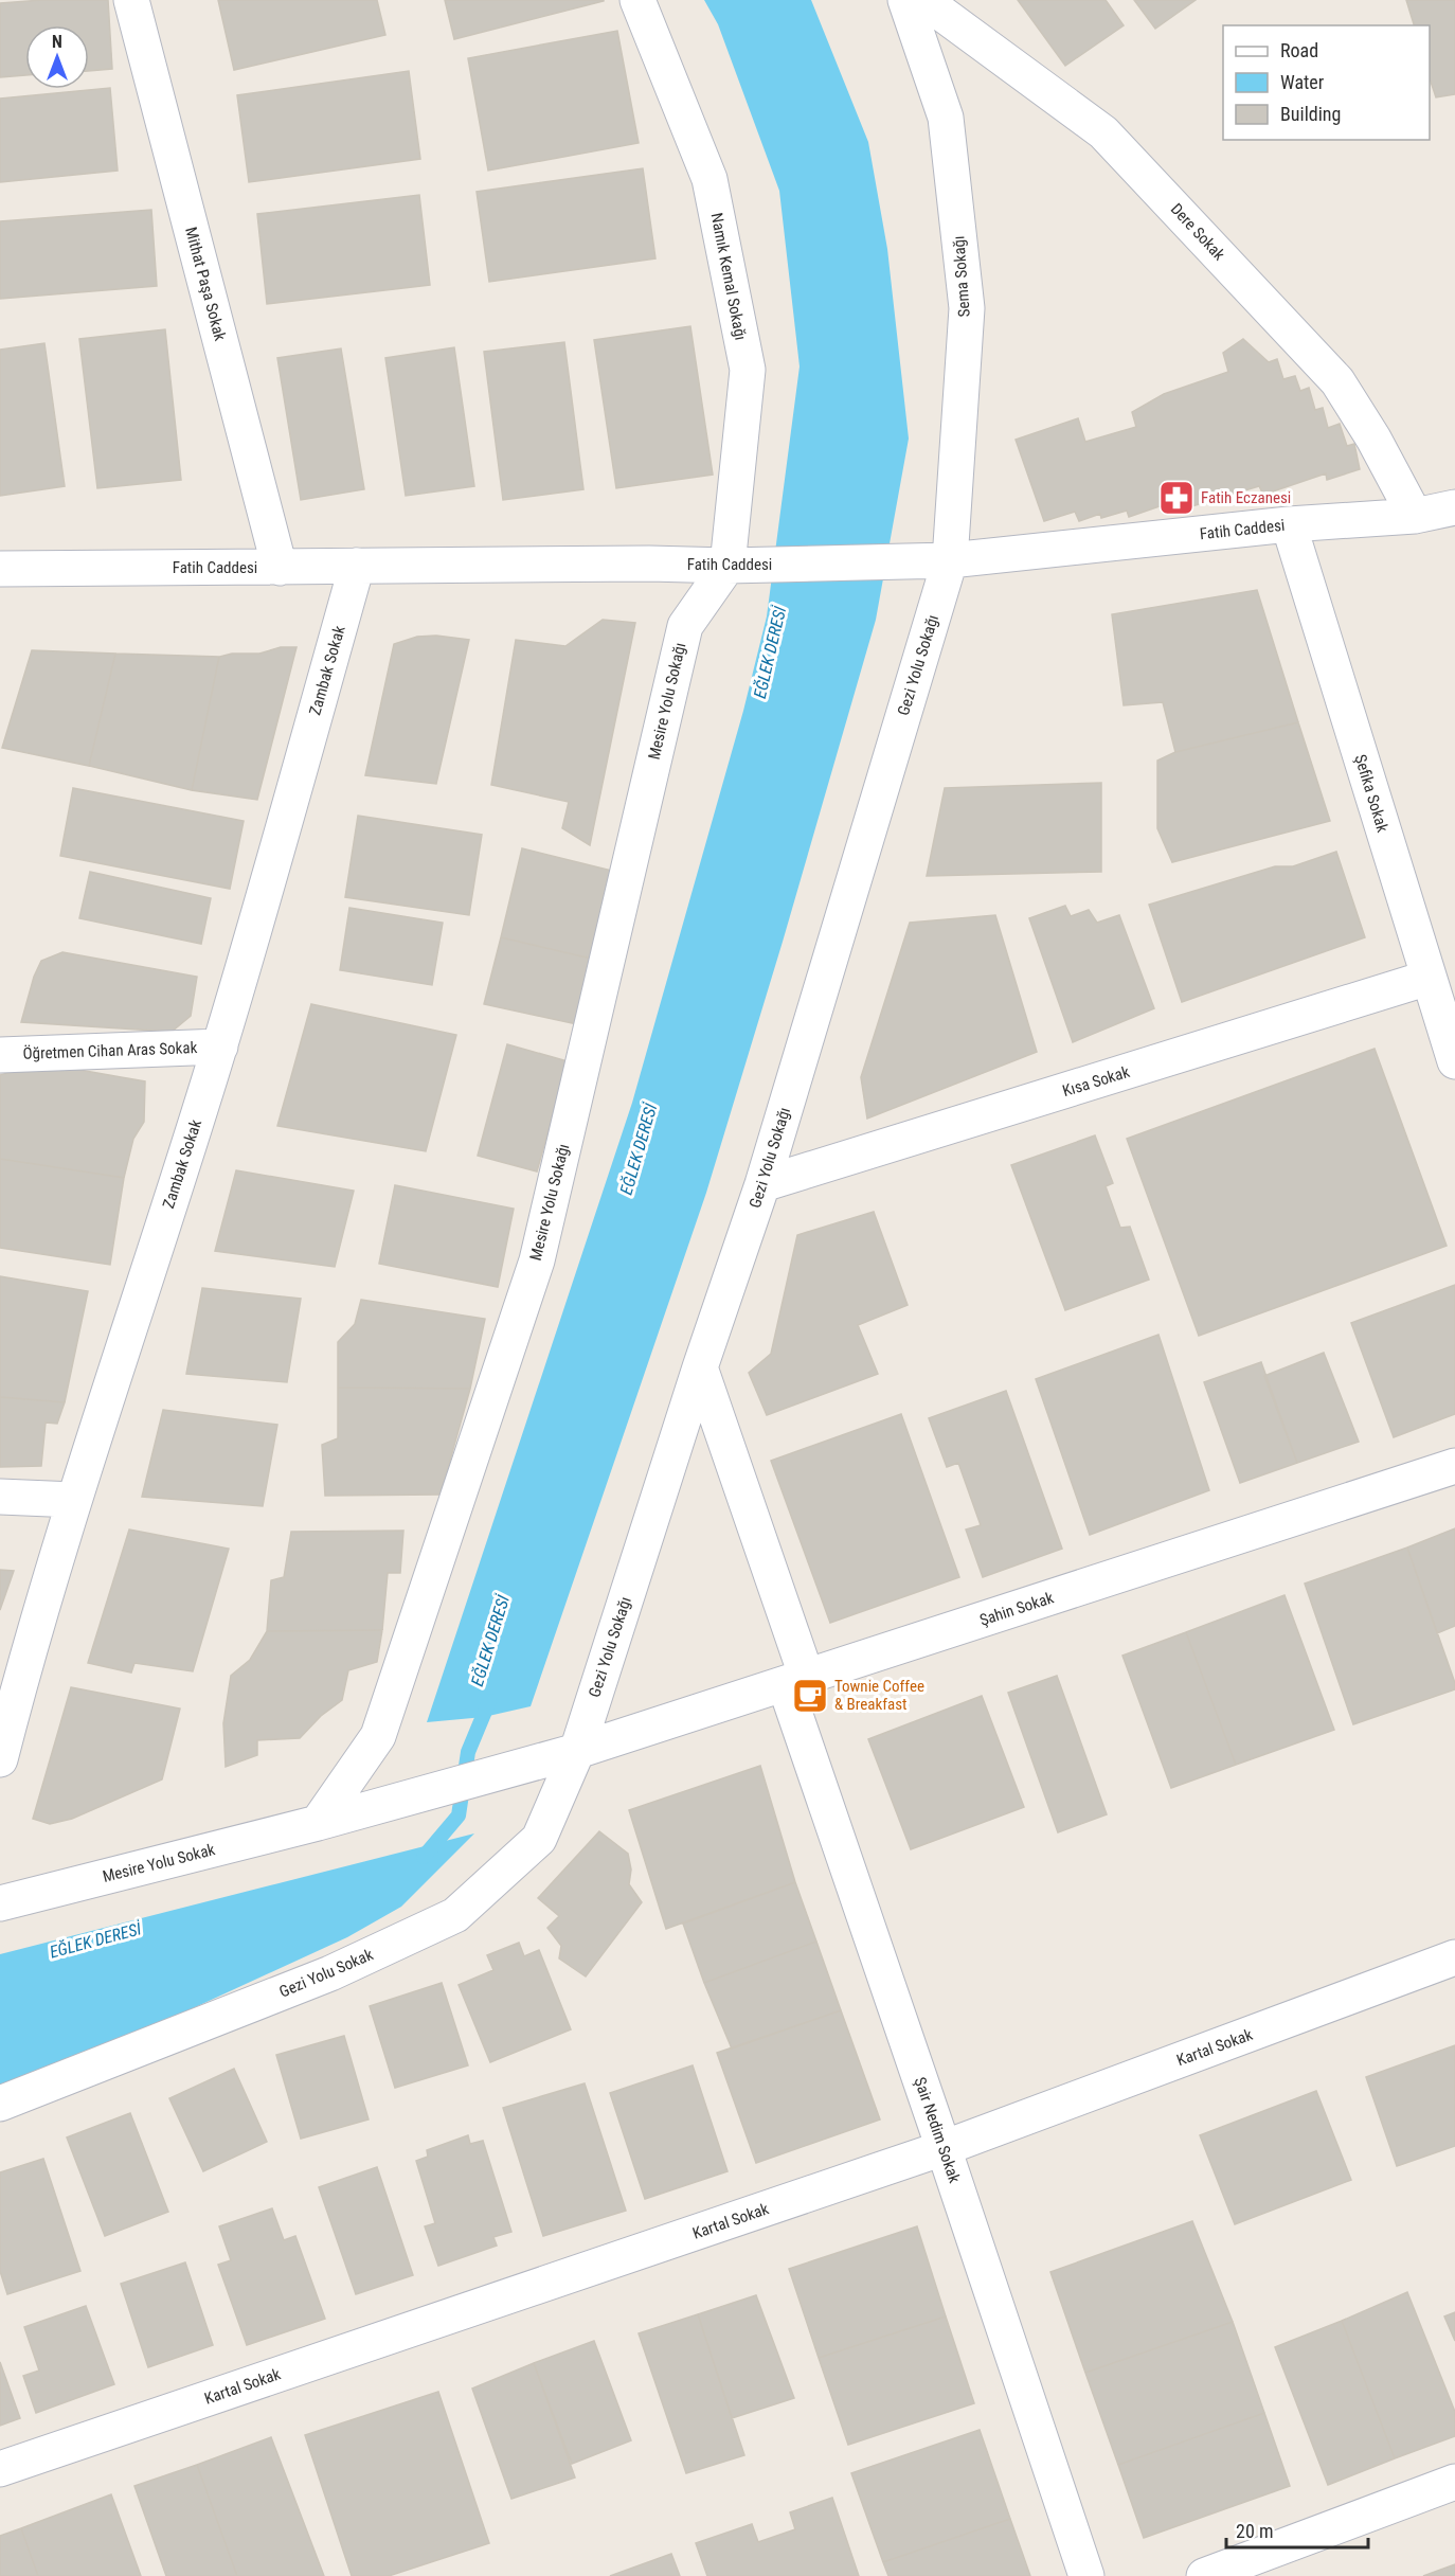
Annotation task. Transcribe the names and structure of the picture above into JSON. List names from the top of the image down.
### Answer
{
  "streets": {
    "street": [
      "Dere Sokak",
      "Namık Kemal Sokağı",
      "Sema Sokağı",
      "Mithat Paşa Sokak",
      "Fatih Caddesi",
      "Gezi Yolu Sokağı",
      "Zambak Sokak",
      "Mesire Yolu Sokağı",
      "Şefika Sokak",
      "Öğretmen Cihan Aras Sokak",
      "Kısa Sokak",
      "Şahin Sokak",
      "Mesire Yolu Sokak",
      "Gezi Yolu Sokak",
      "Kartal Sokak",
      "Şair Nedim Sokak"
    ]
  },
  "crossings": [
    ["Dere Sokak", "Fatih Caddesi"],
    ["Namık Kemal Sokağı", "Fatih Caddesi"],
    ["Namık Kemal Sokağı", "Mesire Yolu Sokağı"],
    ["Sema Sokağı", "Fatih Caddesi"],
    ["Sema Sokağı", "Gezi Yolu Sokağı"],
    ["Mithat Paşa Sokak", "Fatih Caddesi"],
    ["Fatih Caddesi", "Gezi Yolu Sokağı"],
    ["Fatih Caddesi", "Zambak Sokak"],
    ["Fatih Caddesi", "Mesire Yolu Sokağı"],
    ["Fatih Caddesi", "Şefika Sokak"],
    ["Gezi Yolu Sokağı", "Kısa Sokak"],
    ["Gezi Yolu Sokağı", "Şahin Sokak"],
    ["Gezi Yolu Sokağı", "Mesire Yolu Sokak"],
    ["Gezi Yolu Sokağı", "Gezi Yolu Sokak"],
    ["Gezi Yolu Sokağı", "Şair Nedim Sokak"],
    ["Zambak Sokak", "Öğretmen Cihan Aras Sokak"],
    ["Mesire Yolu Sokağı", "Mesire Yolu Sokak"],
    ["Şefika Sokak", "Kısa Sokak"],
    ["Şahin Sokak", "Mesire Yolu Sokak"],
    ["Şahin Sokak", "Gezi Yolu Sokak"],
    ["Şahin Sokak", "Şair Nedim Sokak"],
    ["Mesire Yolu Sokak", "Gezi Yolu Sokak"],
    ["Kartal Sokak", "Şair Nedim Sokak"]
  ],
  "water": ["EĞLEK DERESİ"],
  "places": {
    "pharmacy": ["Fatih Eczanesi"],
    "cafe": ["Townie Coffee & Breakfast"]
  },
  "legend": ["Road", "Water", "Building"],
  "scale_bar": "20 m",
  "north": "top"
}
